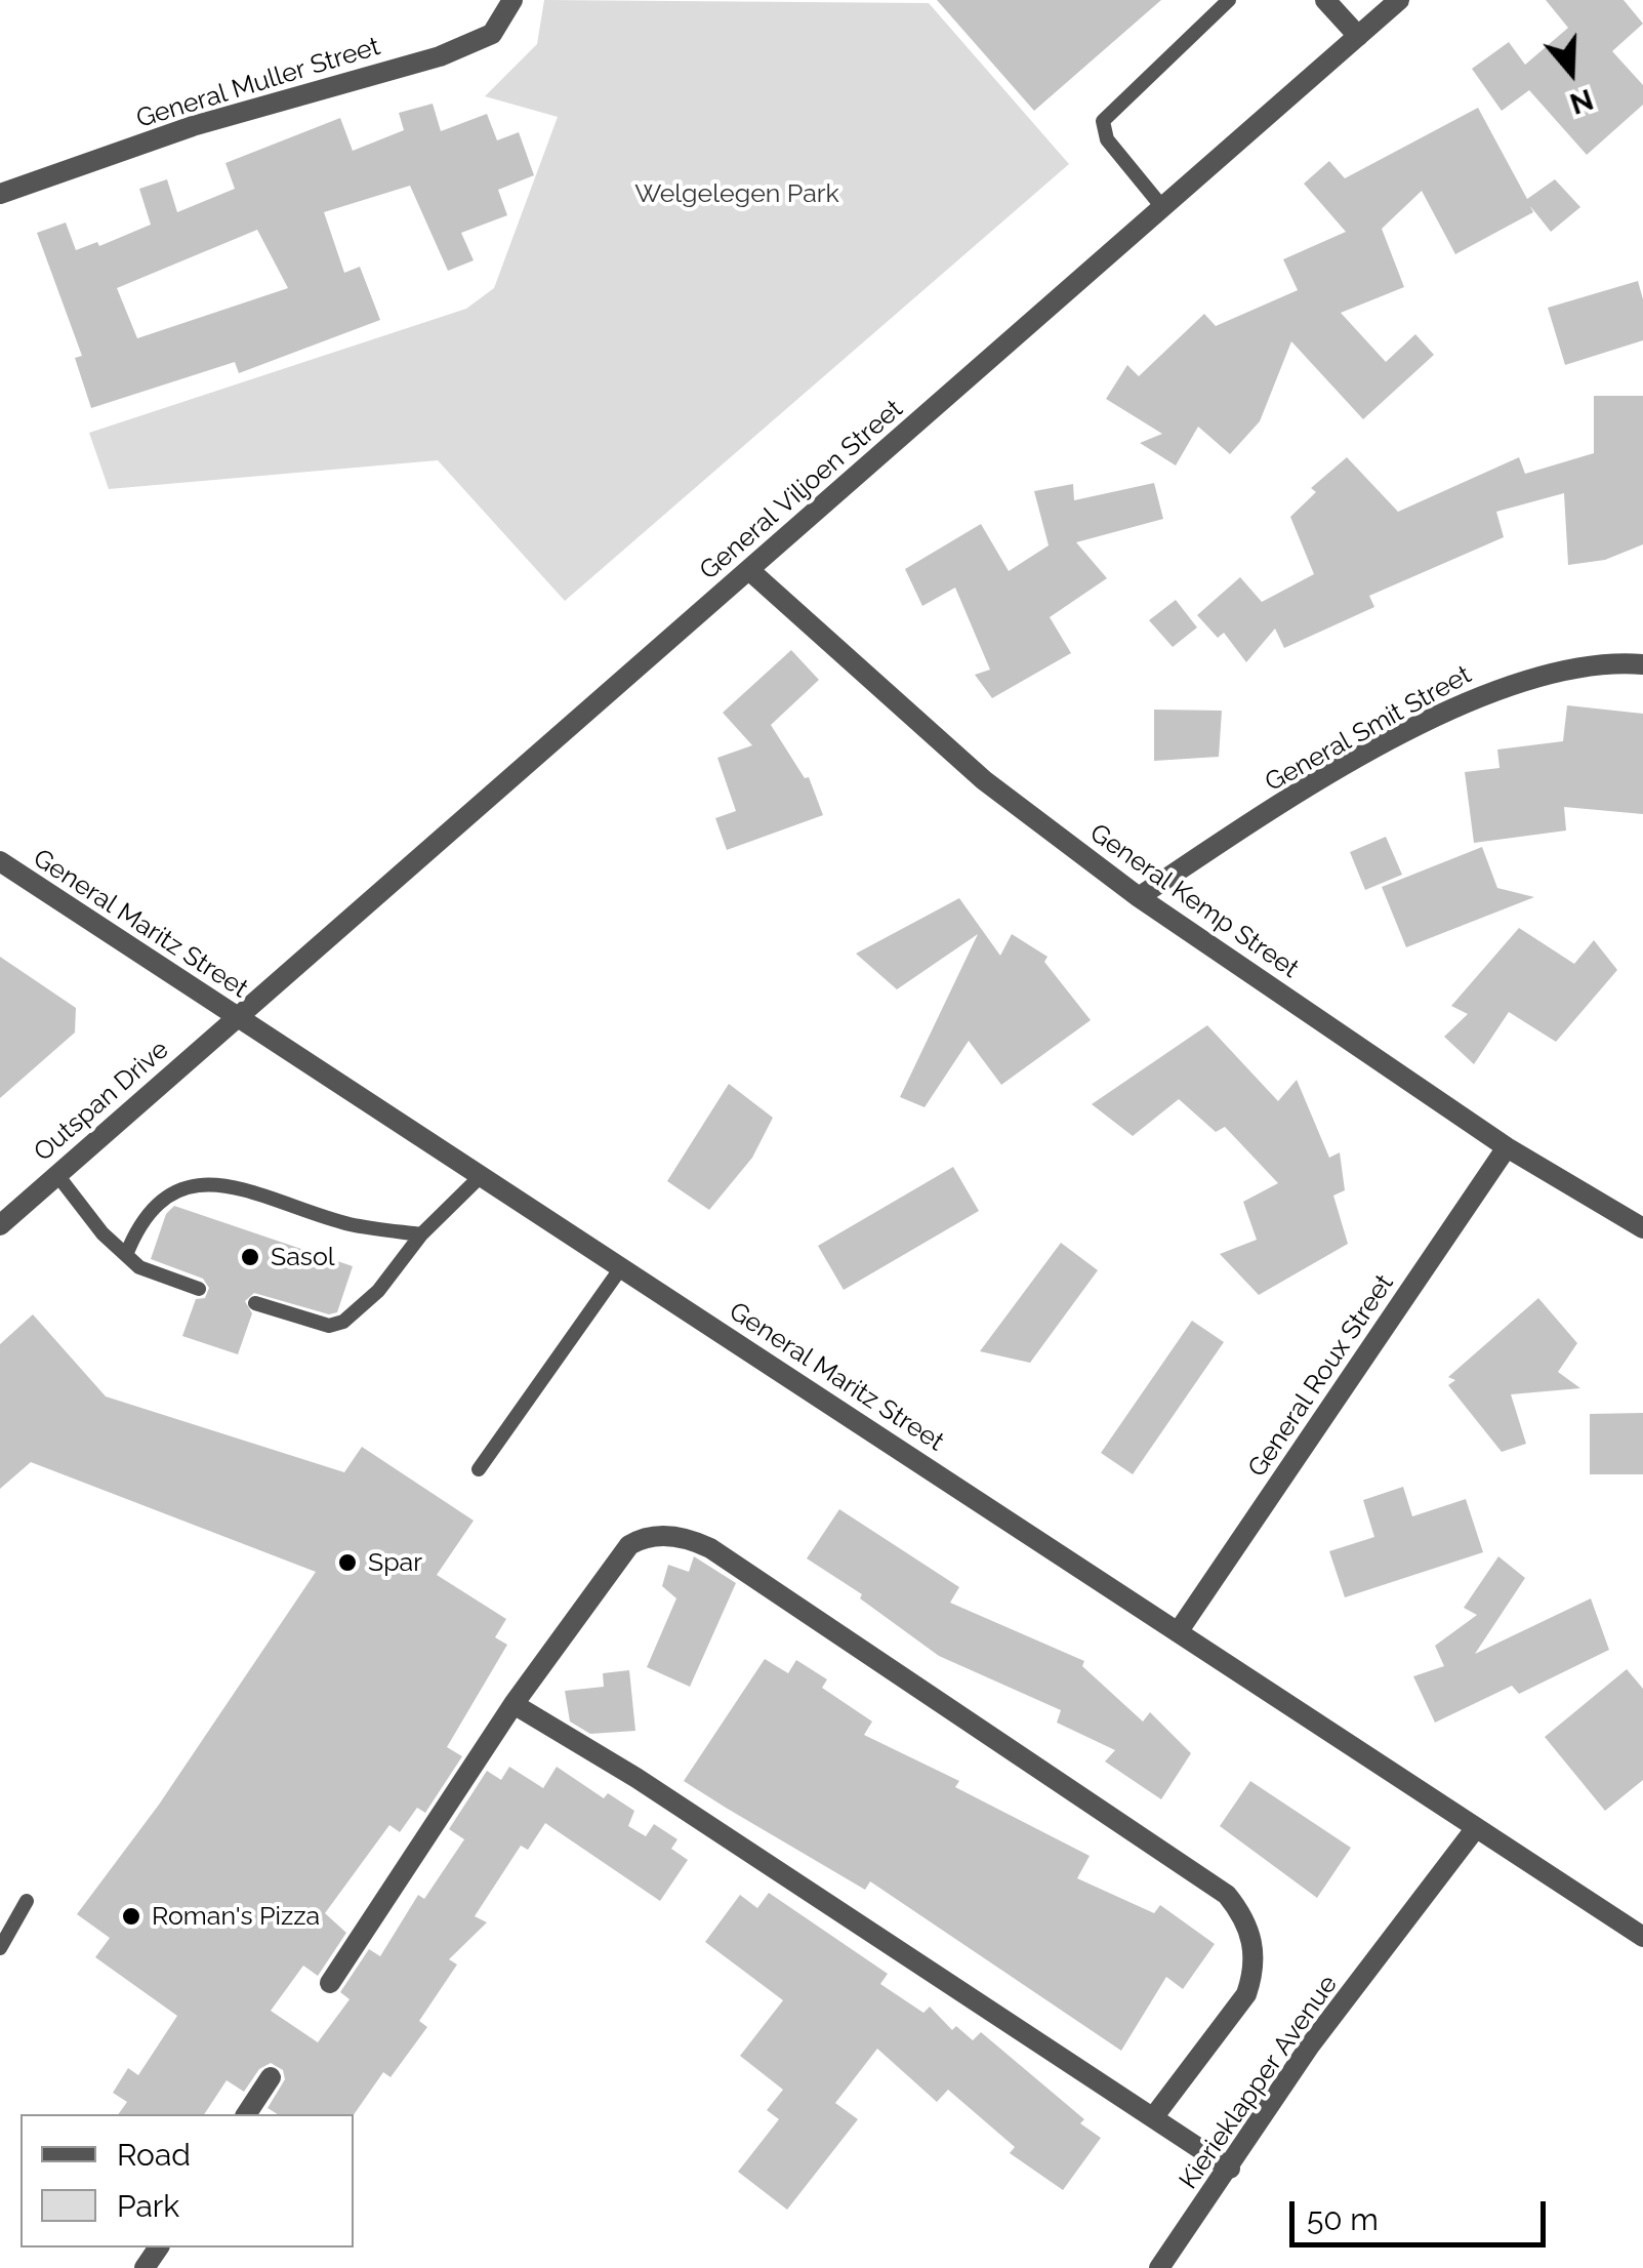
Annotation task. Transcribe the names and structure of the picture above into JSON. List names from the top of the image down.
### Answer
{
  "streets": {
    "street": [
      "General Muller Street",
      "General Viljoen Street",
      "General Smit Street",
      "General Kemp Street",
      "General Maritz Street",
      "Outspan Drive",
      "General Roux Street",
      "Kierieklapper Avenue"
    ]
  },
  "crossings": [
    ["General Viljoen Street", "General Kemp Street"],
    ["General Viljoen Street", "General Maritz Street"],
    ["General Viljoen Street", "Outspan Drive"],
    ["General Smit Street", "General Kemp Street"],
    ["General Kemp Street", "General Roux Street"],
    ["General Maritz Street", "Outspan Drive"],
    ["General Maritz Street", "General Roux Street"],
    ["General Maritz Street", "Kierieklapper Avenue"]
  ],
  "parks": ["Welgelegen Park"],
  "places": ["Sasol", "Spar", "Roman's Pizza"],
  "legend": ["Road", "Park"],
  "scale_bar": "50 m",
  "north": "bottom"
}
